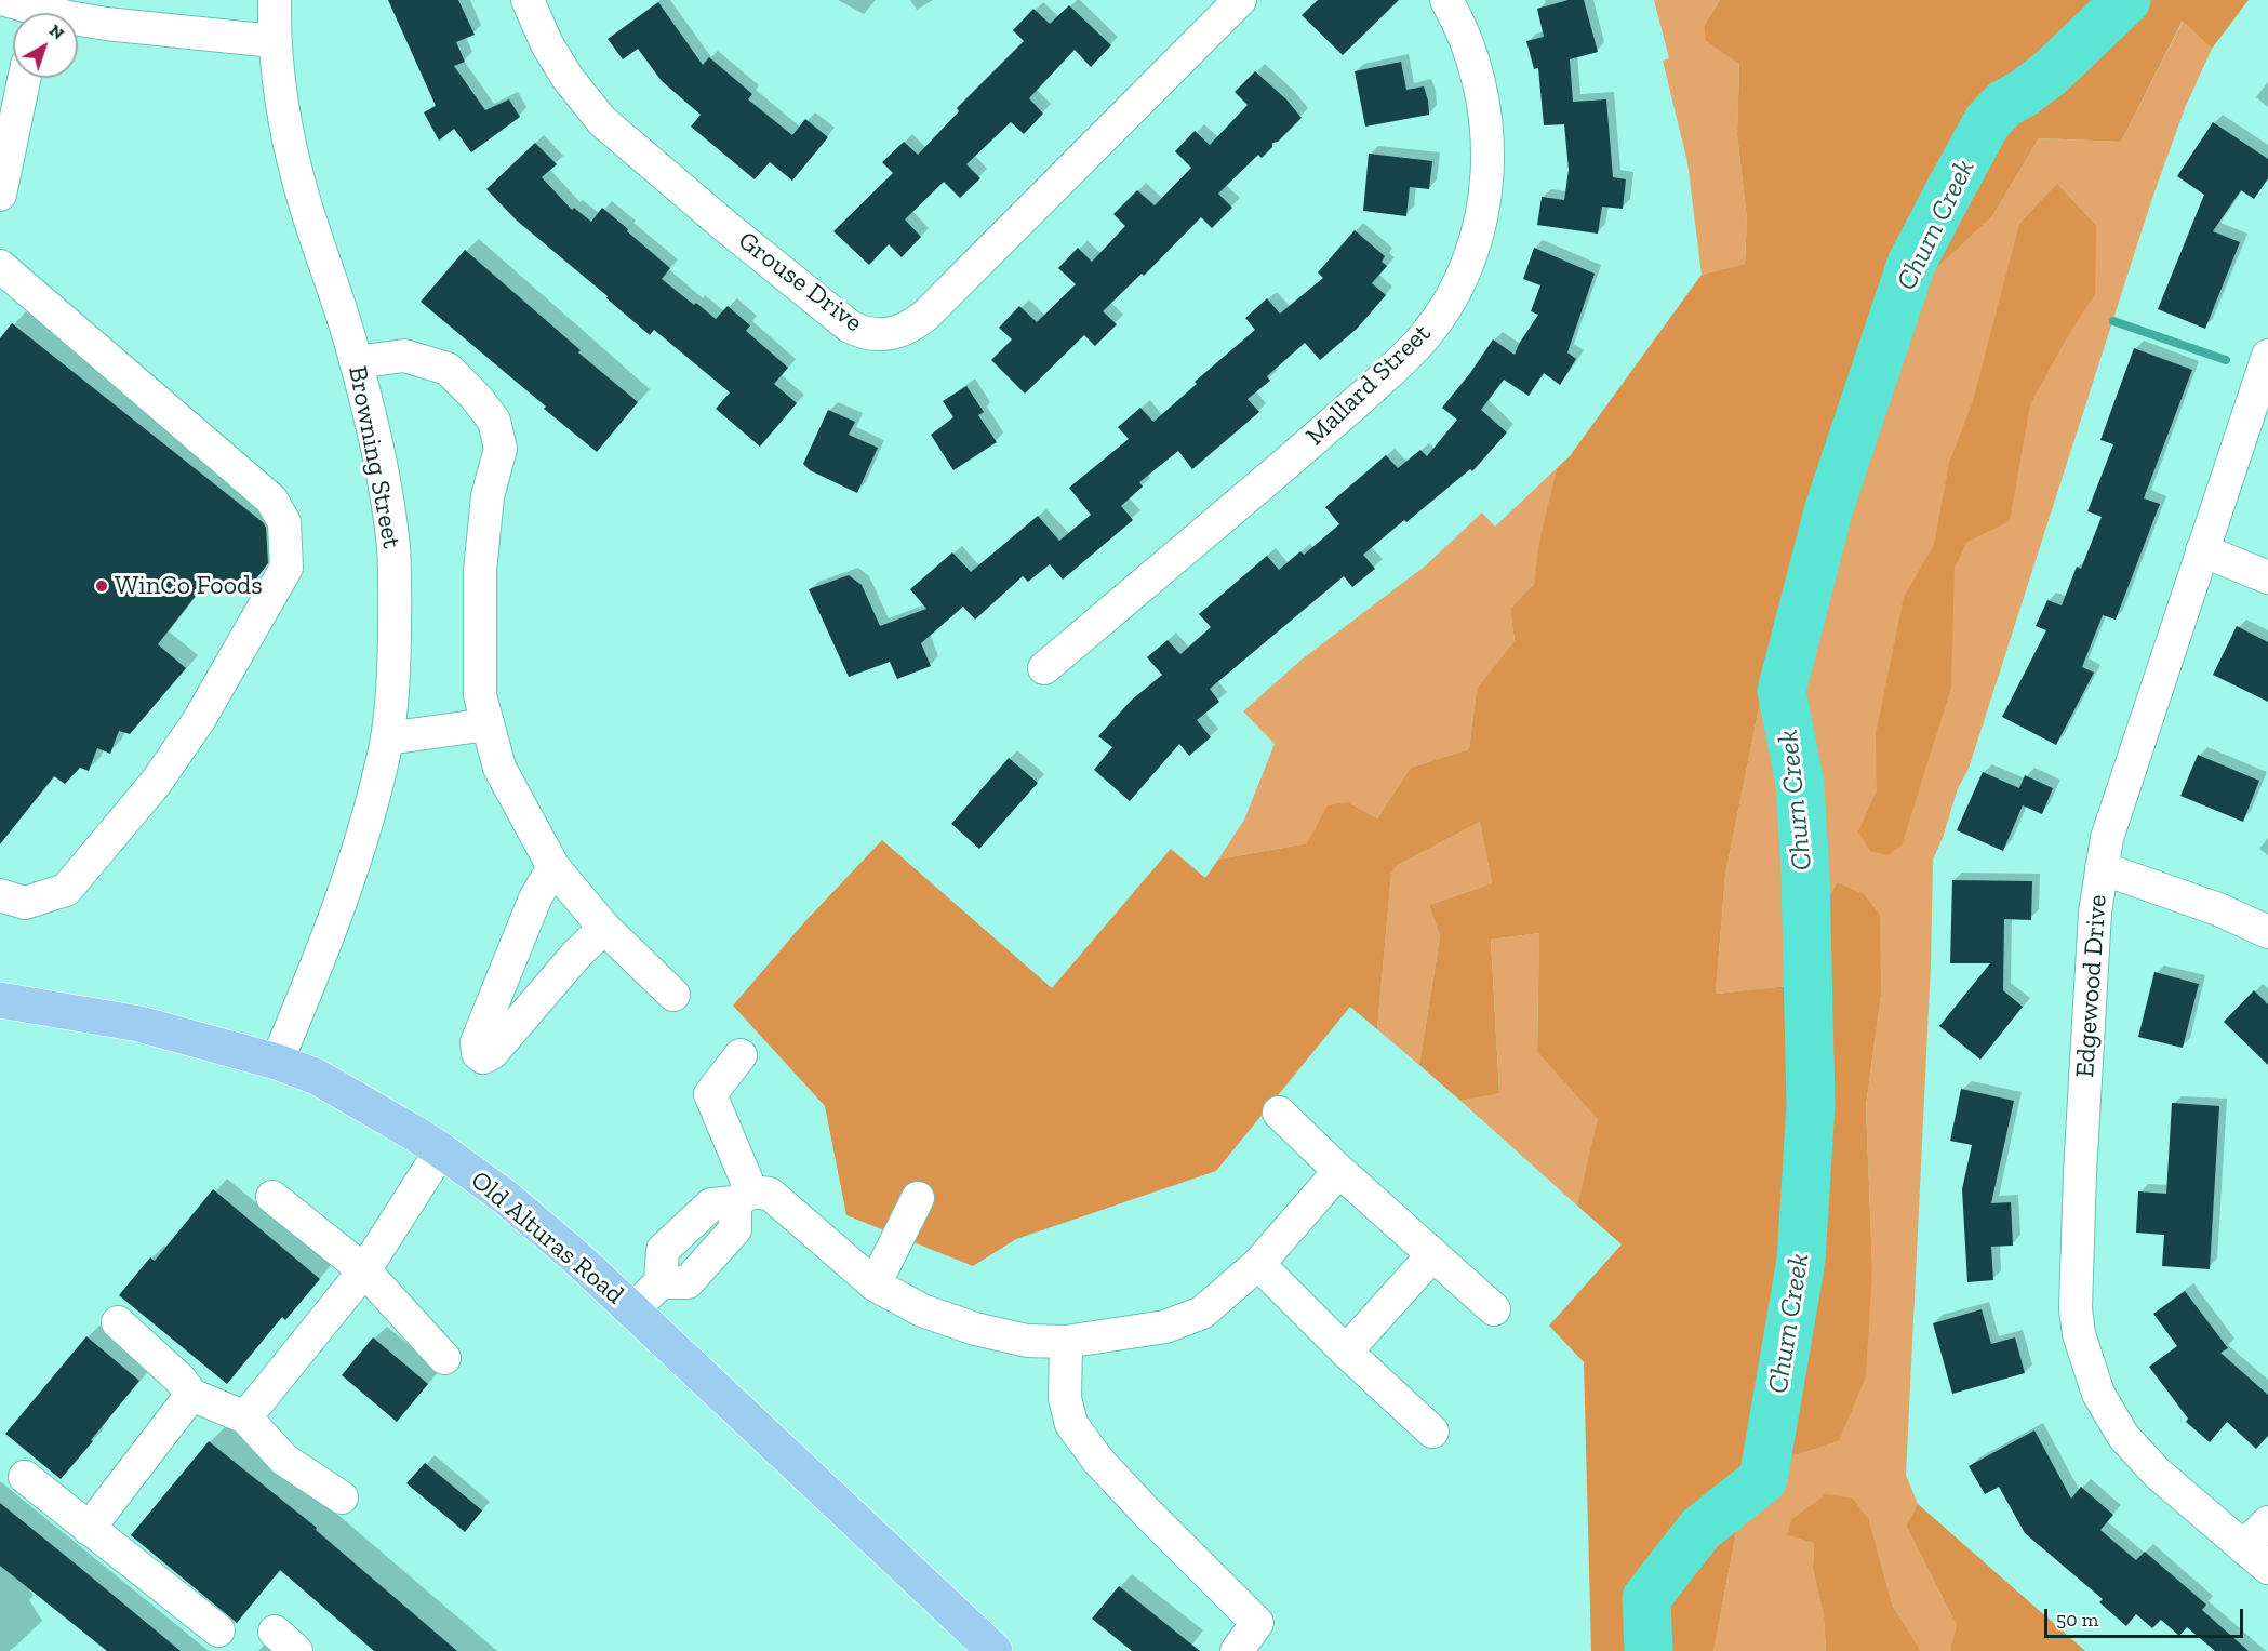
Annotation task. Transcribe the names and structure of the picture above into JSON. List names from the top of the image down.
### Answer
{
  "streets": {
    "main road": ["Old Alturas Road"],
    "street": [
      "Grouse Drive",
      "Mallard Street",
      "Browning Street",
      "Edgewood Drive"
    ]
  },
  "crossings": [
    ["Browning Street", "Old Alturas Road"]
  ],
  "water": ["Churn Creek"],
  "places": ["WinCo Foods"],
  "scale_bar": "50 m",
  "north": "top right"
}
